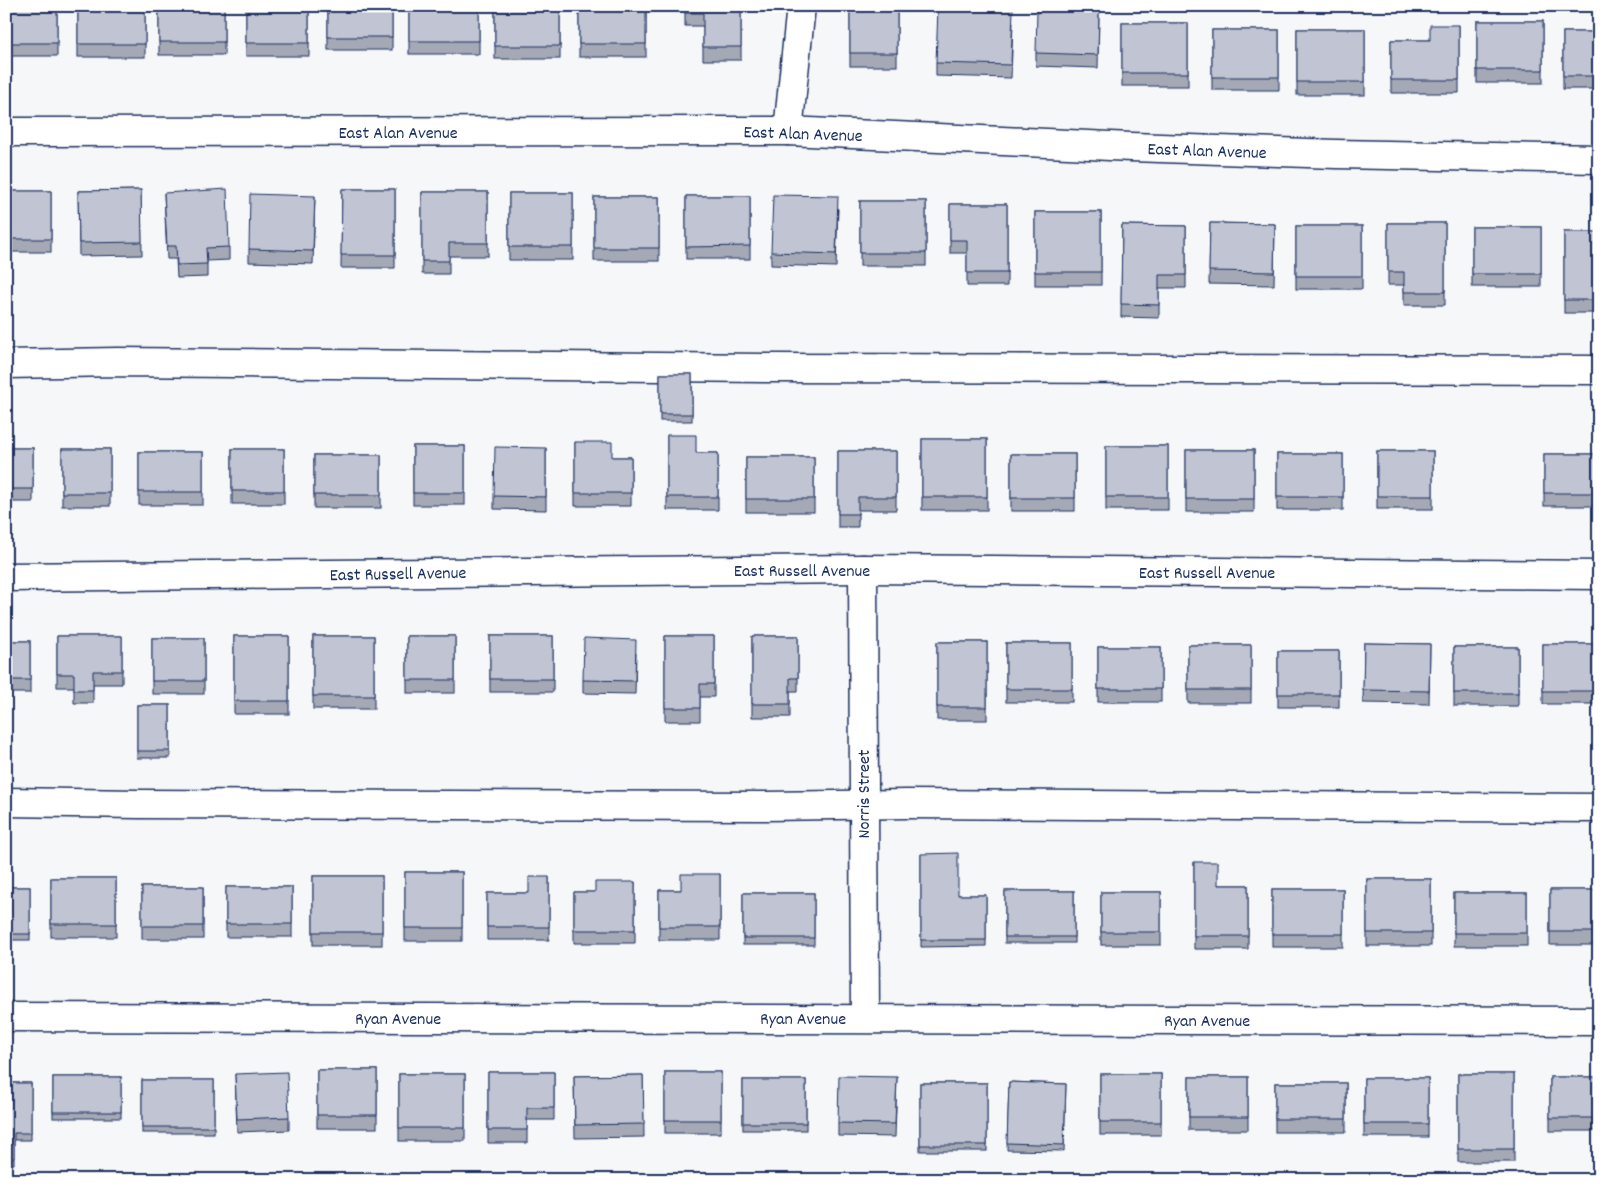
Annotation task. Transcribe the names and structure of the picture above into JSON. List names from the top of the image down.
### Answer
{
  "streets": {
    "street": [
      "East Alan Avenue",
      "East Russell Avenue",
      "Norris Street",
      "Ryan Avenue"
    ]
  },
  "crossings": [
    ["East Russell Avenue", "Norris Street"],
    ["Norris Street", "Ryan Avenue"]
  ]
}
